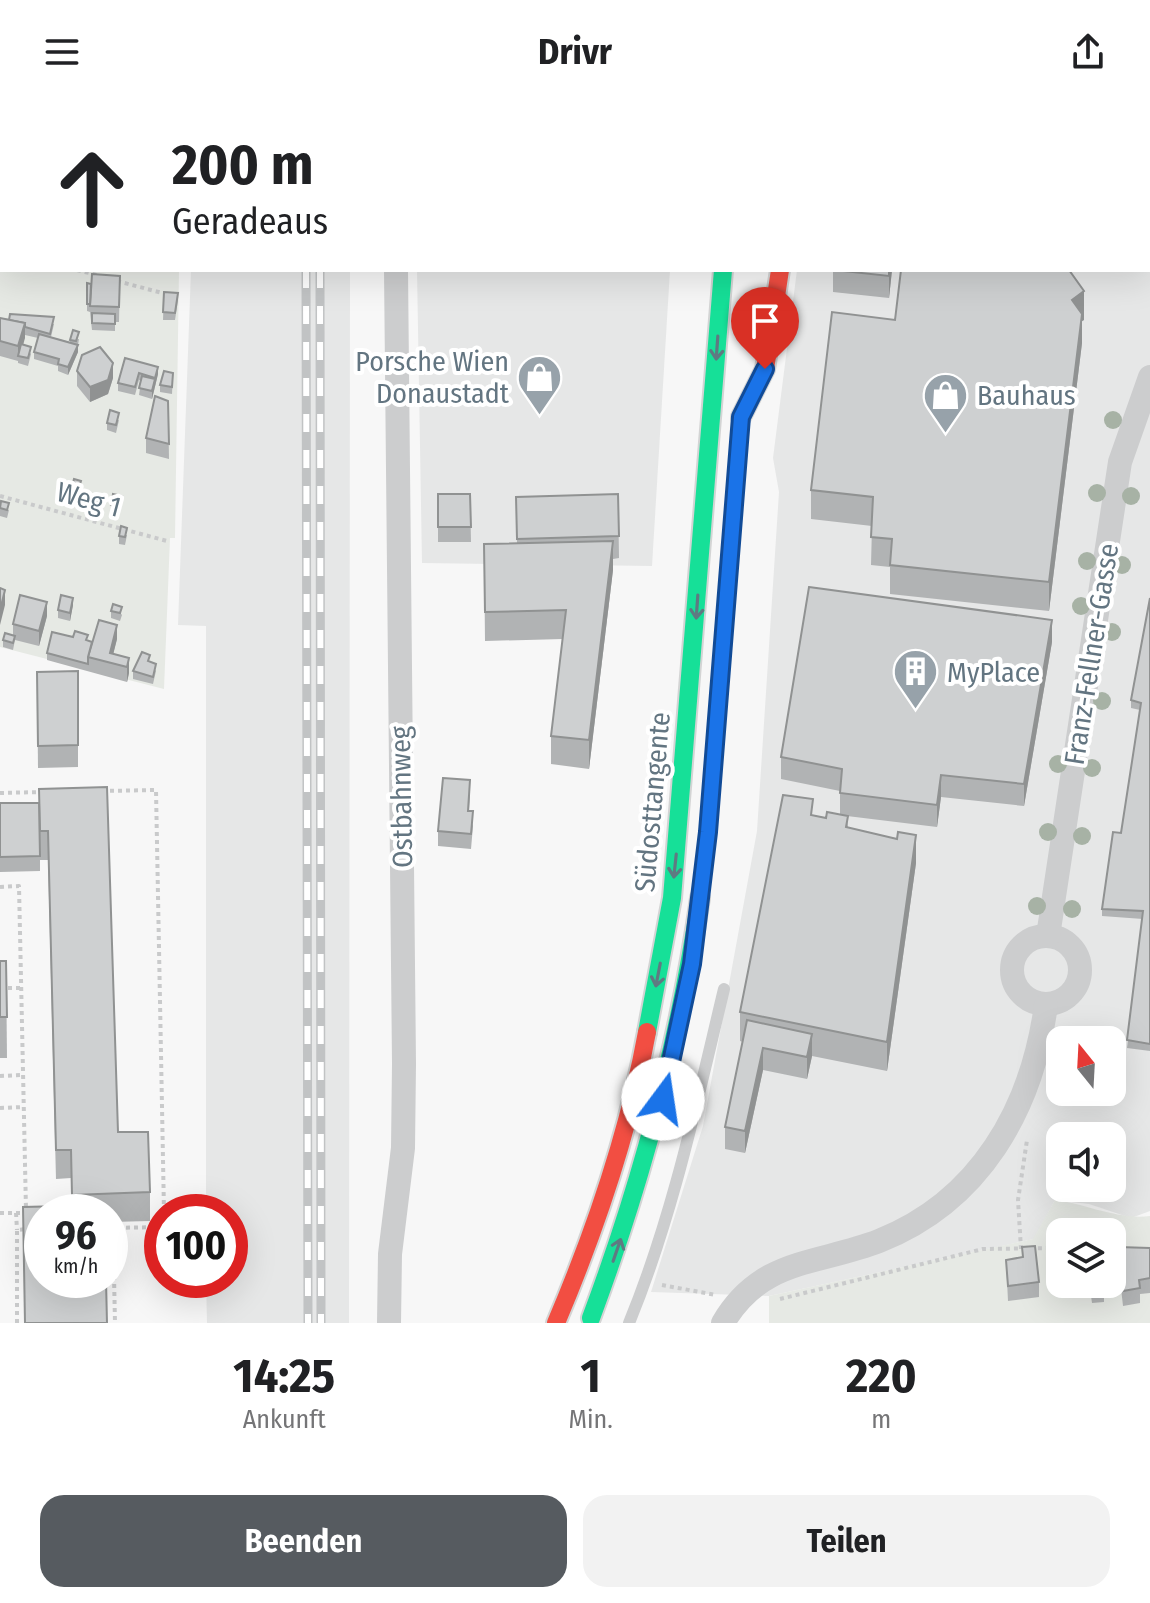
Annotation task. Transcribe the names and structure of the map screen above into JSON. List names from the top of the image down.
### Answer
{
  "streets": {
    "highway": ["Südosttangente"],
    "street": ["Franz-Fellner-Gasse", "Ostbahnweg"],
    "path": ["Weg 1"]
  },
  "places": {
    "shop": ["Porsche Wien Donaustadt", "Bauhaus"],
    "building": ["MyPlace"]
  },
  "north": "top",
  "page": {
    "header": "Drivr",
    "turn": ["200 m", "Geradeaus"],
    "speed": "96 km/h",
    "limit": "100",
    "eta": [
      "14:25",
      "Ankunft",
      "1",
      "Min.",
      "220",
      "m"
    ],
    "buttons": ["Beenden", "Teilen"]
  }
}
